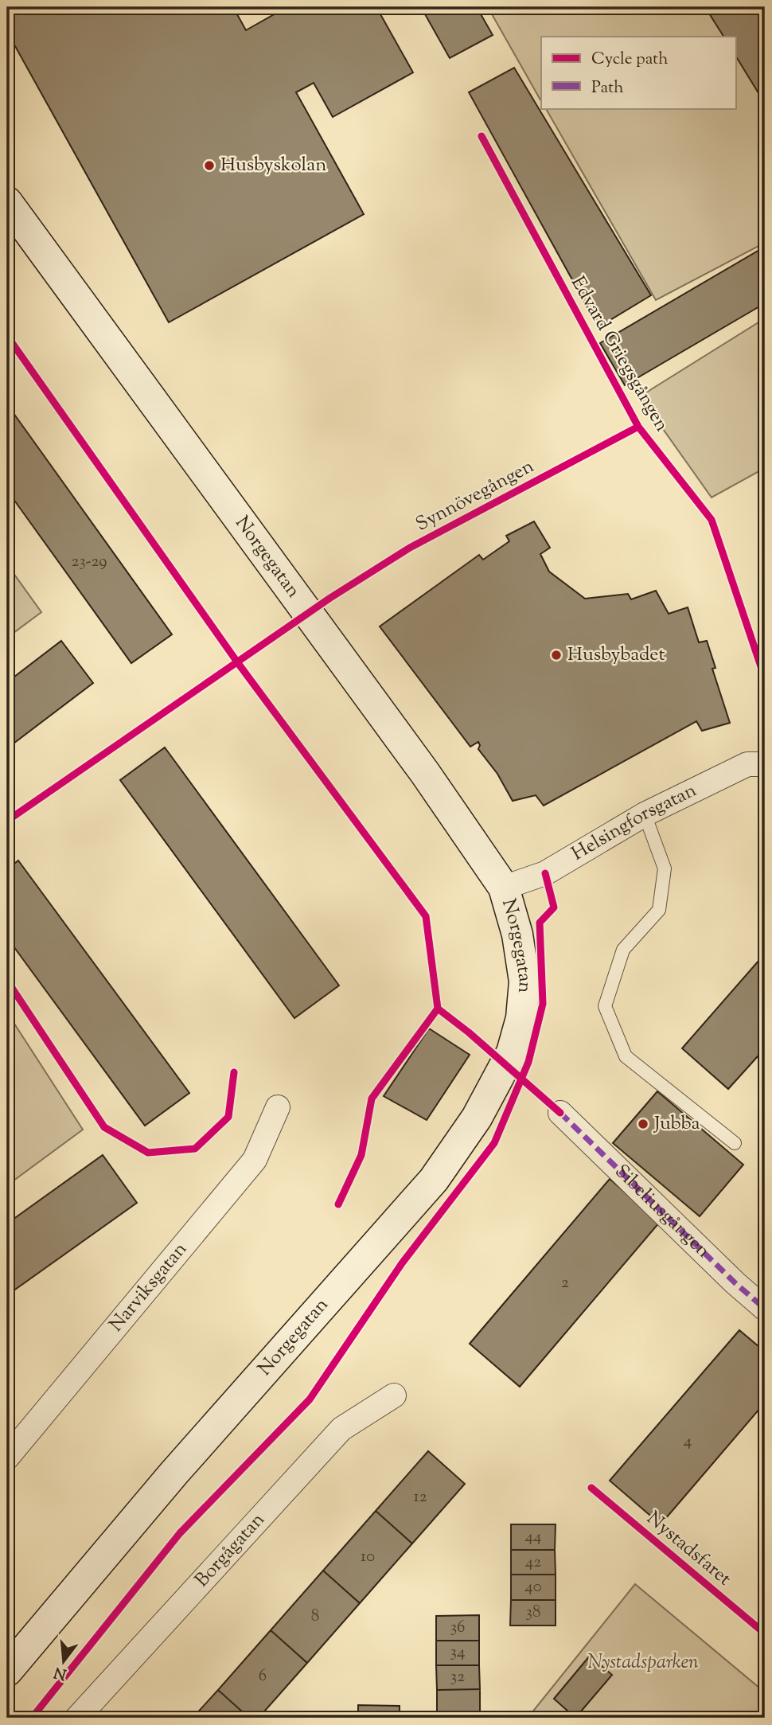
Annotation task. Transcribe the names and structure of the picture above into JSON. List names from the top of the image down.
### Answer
{
  "streets": {
    "street": [
      "Norgegatan",
      "Helsingforsgatan",
      "Sibeliusgången",
      "Narviksgatan",
      "Borgågatan"
    ],
    "cycle path": ["Edvard Griegsgången", "Nystadsfaret"]
  },
  "crossings": [
    ["Norgegatan", "Helsingforsgatan"]
  ],
  "parks": ["Nystadsparken"],
  "places": ["Husbyskolan", "Husbybadet", "Jubba"],
  "house_numbers": [
    "23-29",
    "2",
    "4",
    "12",
    "44",
    "10",
    "42",
    "40",
    "38",
    "8",
    "36",
    "34",
    "6",
    "32"
  ],
  "legend": ["Cycle path", "Path"],
  "north": "bottom"
}
